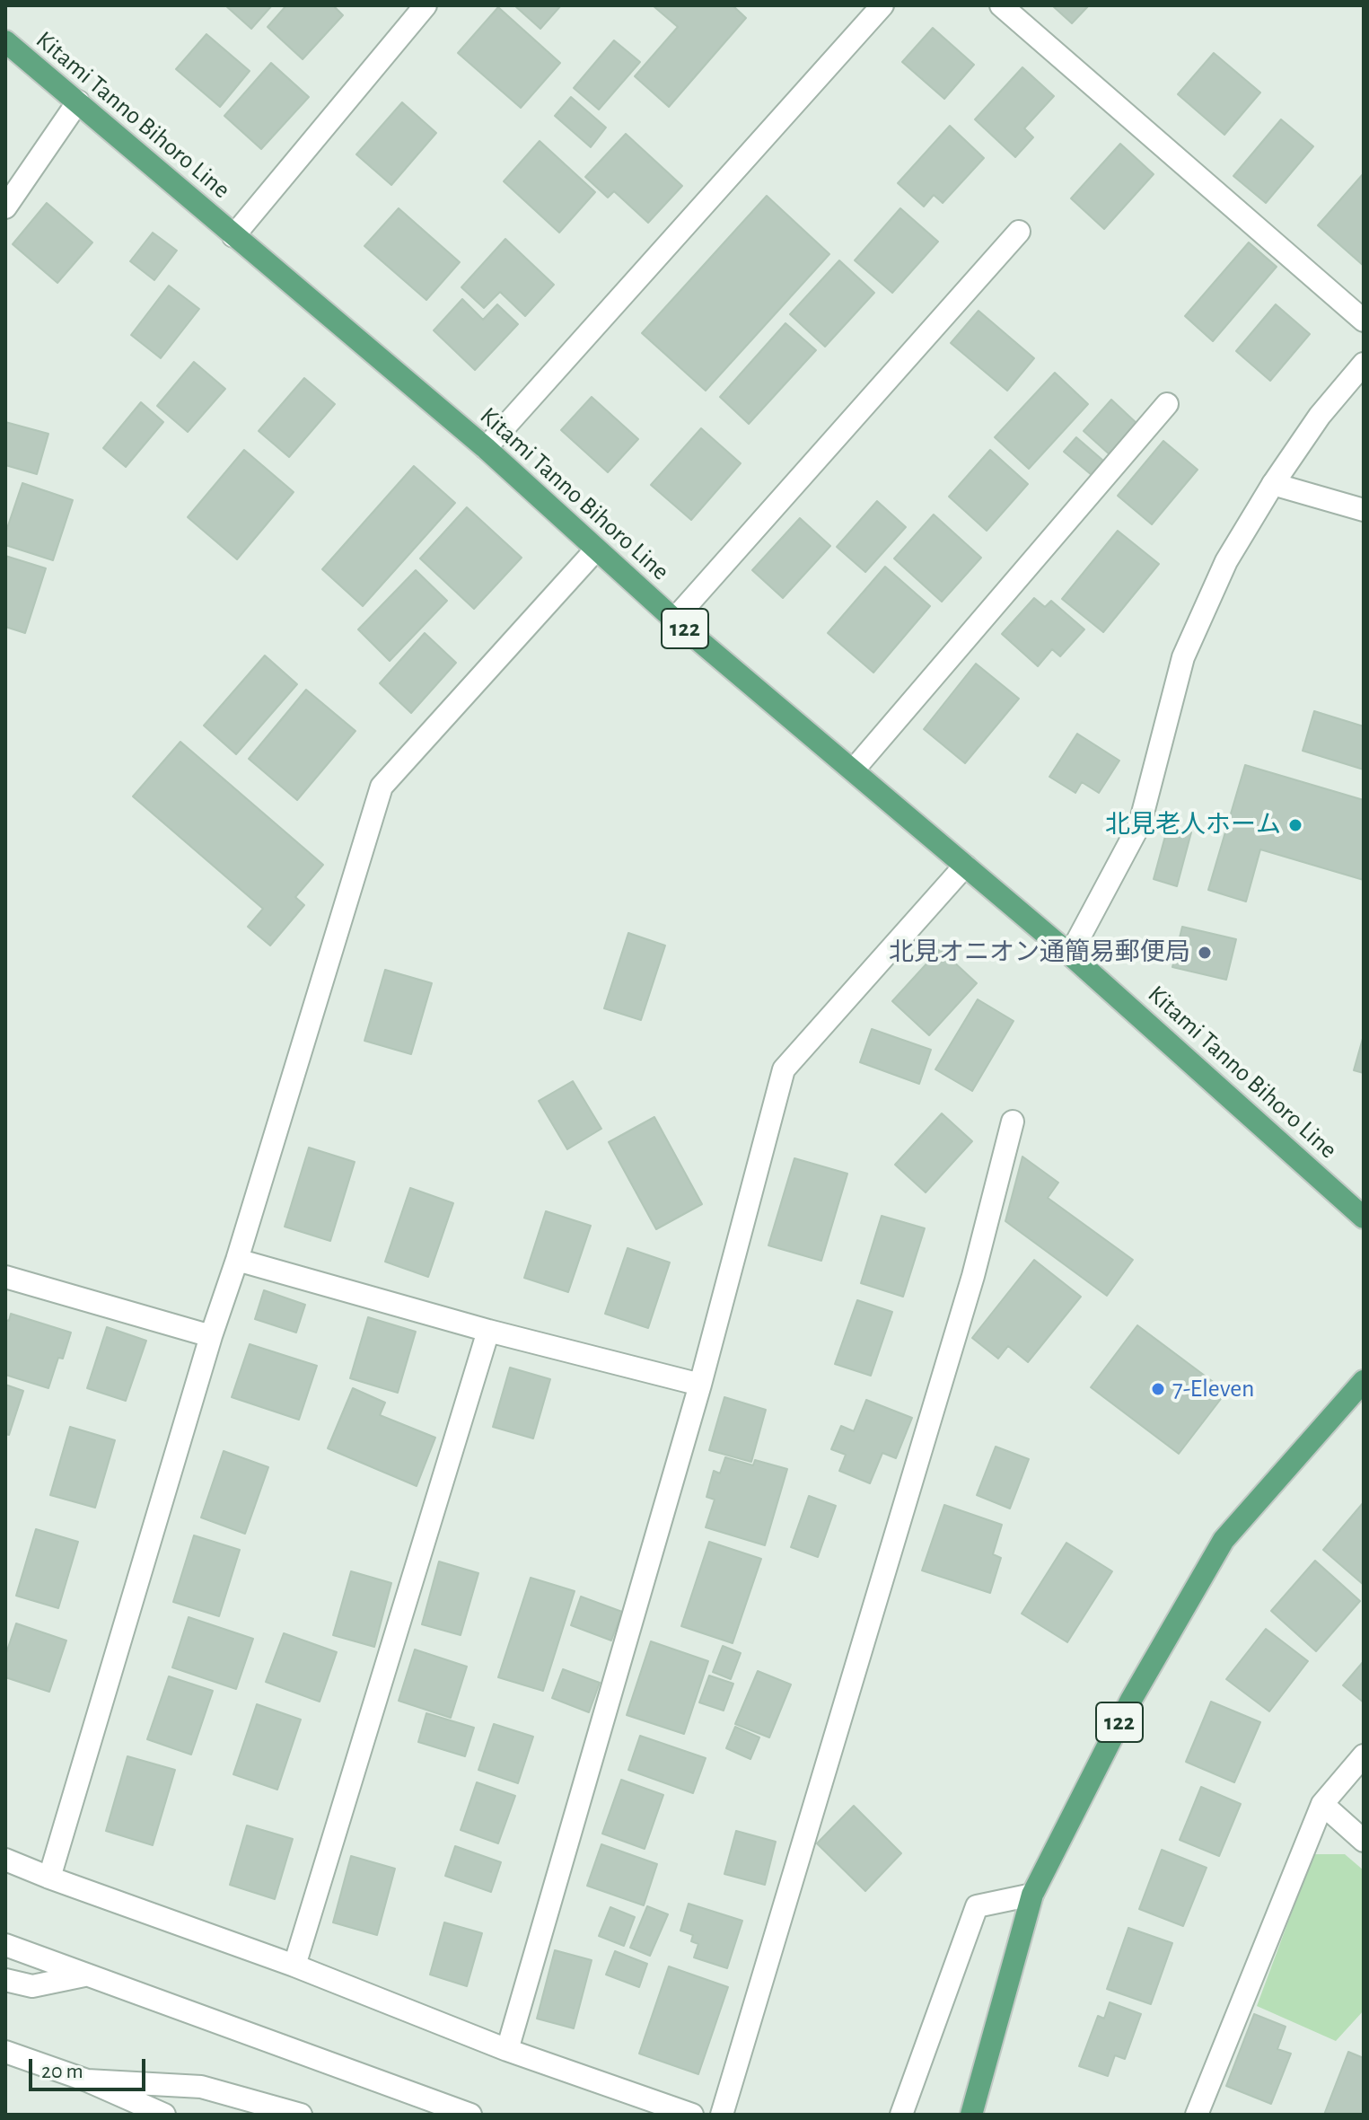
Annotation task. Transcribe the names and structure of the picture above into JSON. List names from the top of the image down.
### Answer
{
  "streets": {
    "main road": ["Kitami Tanno Bihoro Line", "122"]
  },
  "places": ["北見老人ホーム", "北見オニオン通簡易郵便局", "7-Eleven"],
  "scale_bar": "20 m"
}
